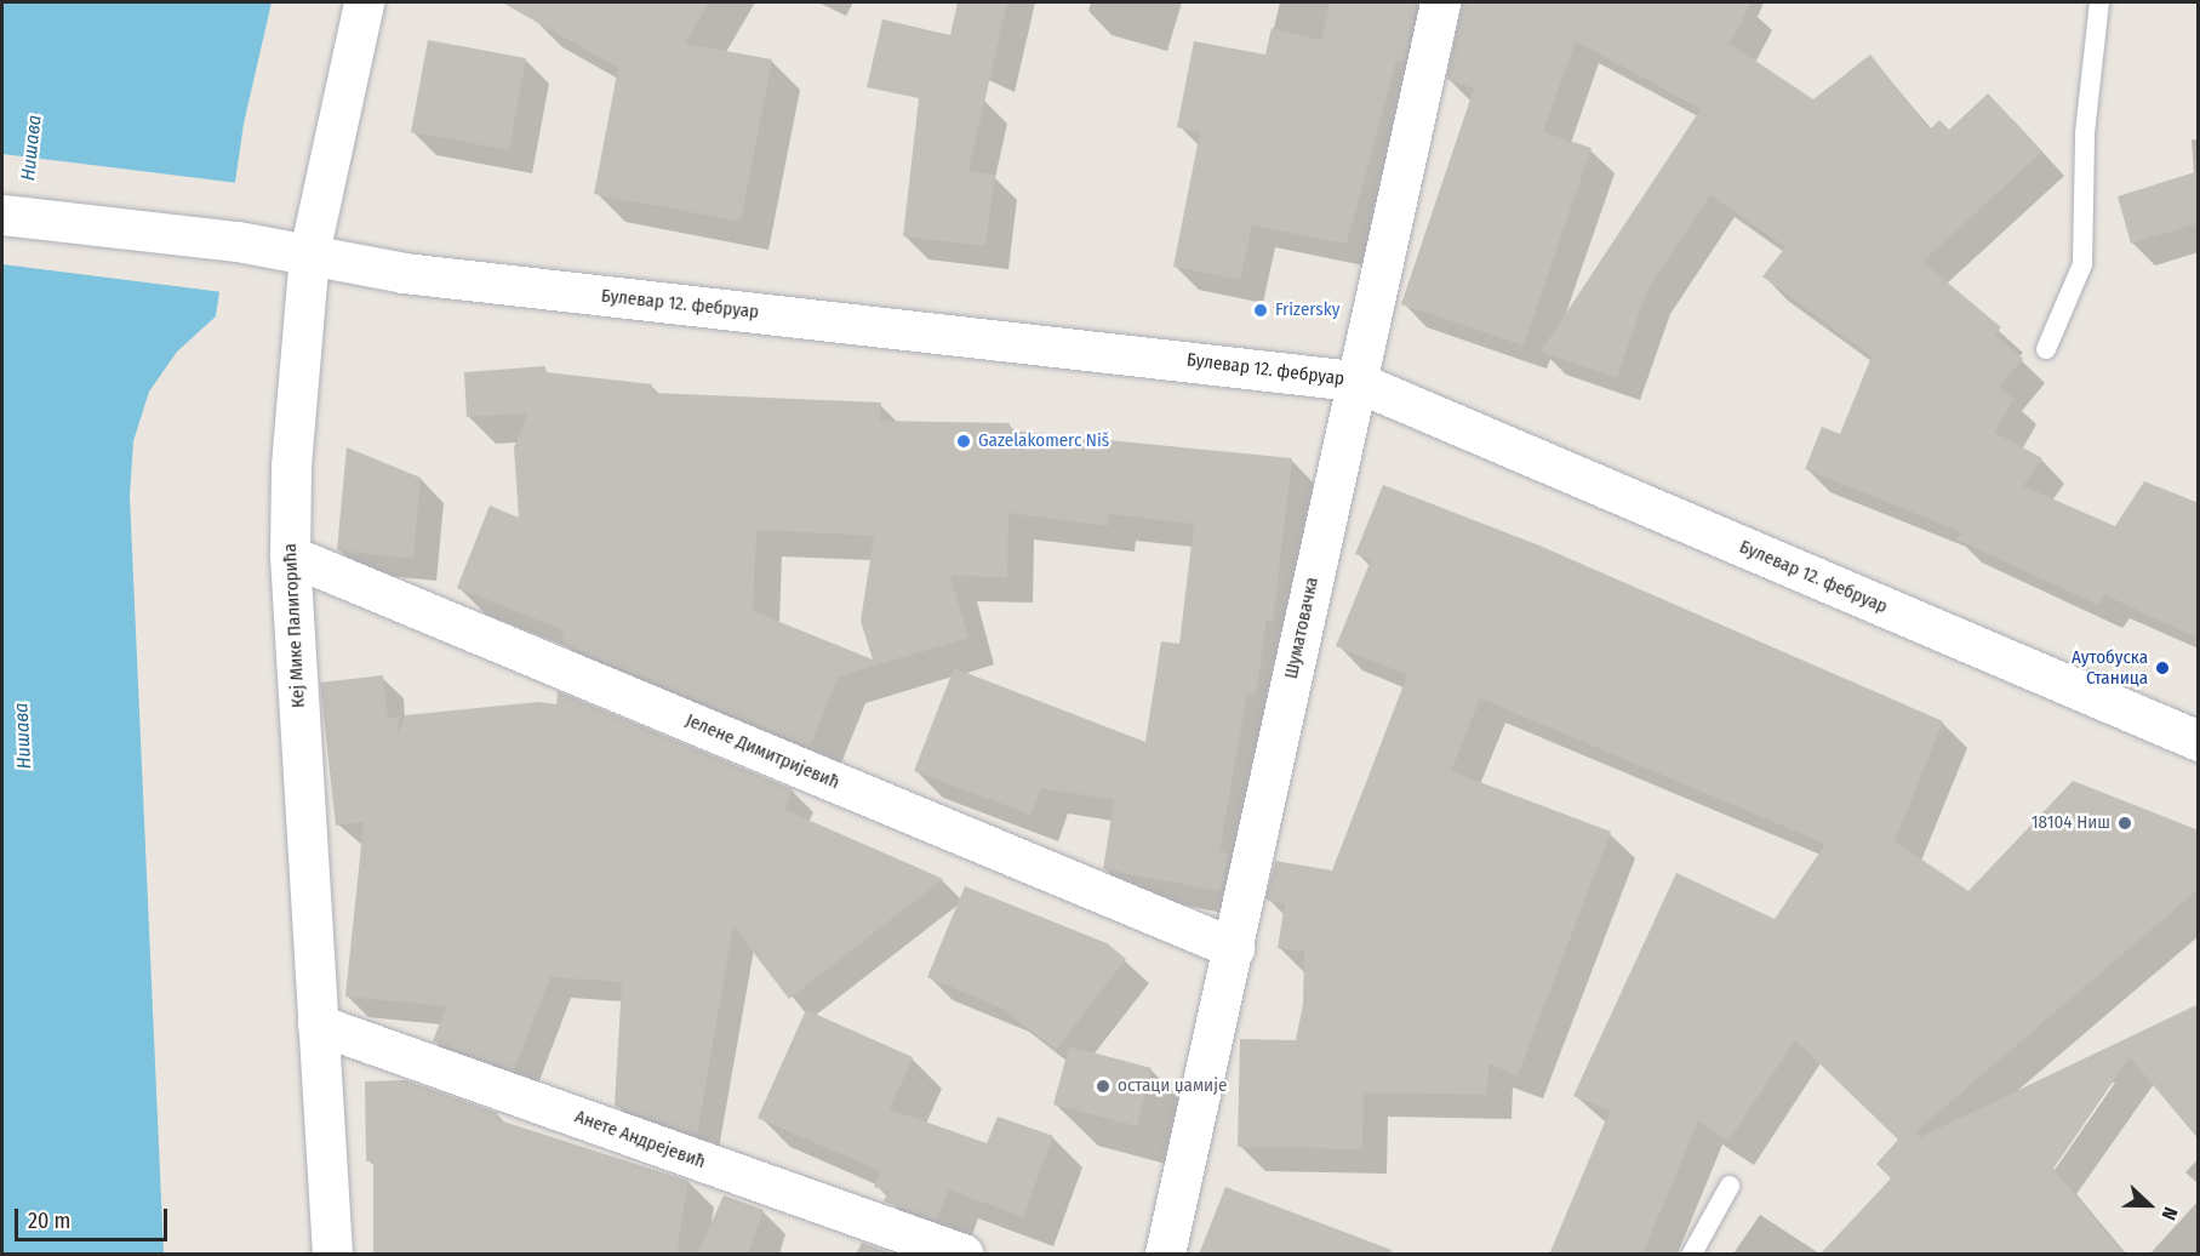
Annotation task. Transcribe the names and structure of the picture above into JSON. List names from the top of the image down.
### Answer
{
  "streets": {
    "street": [
      "Булевар 12. фебруар",
      "Кеј Мике Палигорића",
      "Шуматовачка",
      "Јелене Димитријевић",
      "Анете Андрејевић"
    ]
  },
  "crossings": [
    ["Булевар 12. фебруар", "Кеј Мике Палигорића"],
    ["Булевар 12. фебруар", "Шуматовачка"],
    ["Кеј Мике Палигорића", "Јелене Димитријевић"],
    ["Кеј Мике Палигорића", "Анете Андрејевић"],
    ["Шуматовачка", "Јелене Димитријевић"]
  ],
  "water": ["Нишава"],
  "places": [
    "Frizersky",
    "Gazelakomerc Niš",
    "Аутобуска Станица",
    "18104 Ниш",
    "остаци џамије"
  ],
  "scale_bar": "20 m",
  "north": "right"
}
